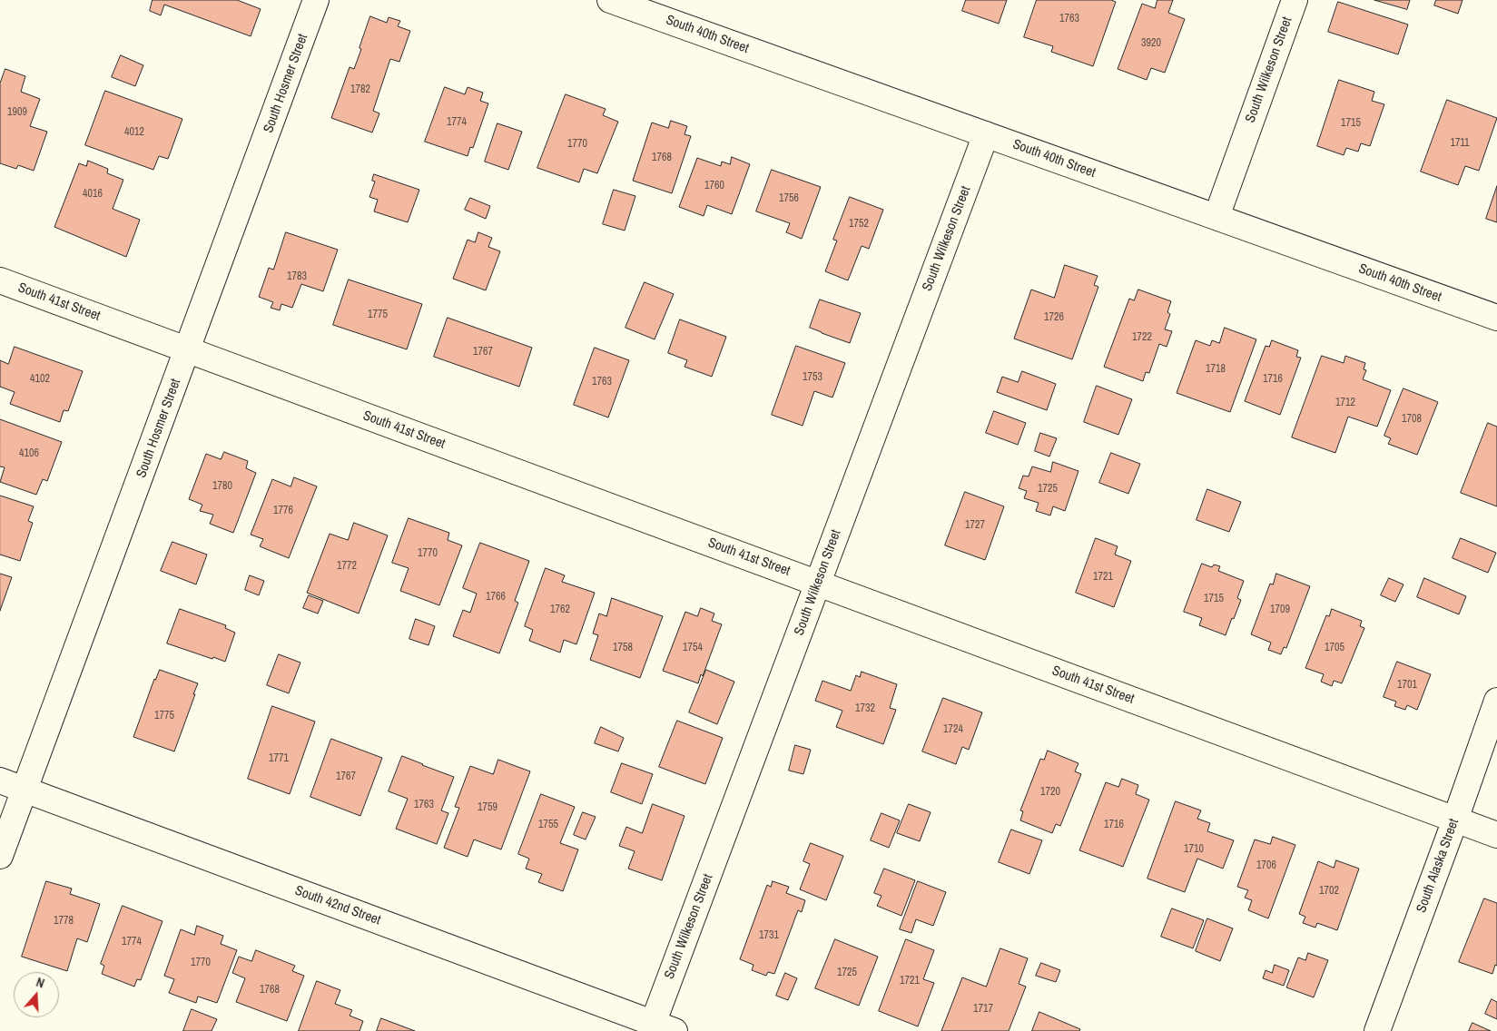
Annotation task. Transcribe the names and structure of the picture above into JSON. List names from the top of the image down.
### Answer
{
  "streets": {
    "street": [
      "South 40th Street",
      "South Wilkeson Street",
      "South Hosmer Street",
      "South 41st Street",
      "South Alaska Street",
      "South 42nd Street"
    ]
  },
  "crossings": [
    ["South 40th Street", "South Wilkeson Street"],
    ["South Wilkeson Street", "South 41st Street"],
    ["South Wilkeson Street", "South 42nd Street"],
    ["South Hosmer Street", "South 41st Street"],
    ["South Hosmer Street", "South 42nd Street"],
    ["South 41st Street", "South Alaska Street"]
  ],
  "house_numbers": [
    "1763",
    "3920",
    "1782",
    "1909",
    "1774",
    "1715",
    "4012",
    "1711",
    "1770",
    "1768",
    "1760",
    "4016",
    "1756",
    "1752",
    "1783",
    "1775",
    "1726",
    "1722",
    "1767",
    "1718",
    "1753",
    "4102",
    "1716",
    "1763",
    "1712",
    "1708",
    "4106",
    "1780",
    "1725",
    "1776",
    "1727",
    "1770",
    "1772",
    "1721",
    "1766",
    "1715",
    "1762",
    "1709",
    "1758",
    "1754",
    "1705",
    "1701",
    "1732",
    "1775",
    "1724",
    "1771",
    "1767",
    "1720",
    "1763",
    "1759",
    "1755",
    "1716",
    "1710",
    "1706",
    "1702",
    "1778",
    "1731",
    "1774",
    "1770",
    "1725",
    "1721",
    "1768",
    "1717"
  ],
  "north": "top"
}
